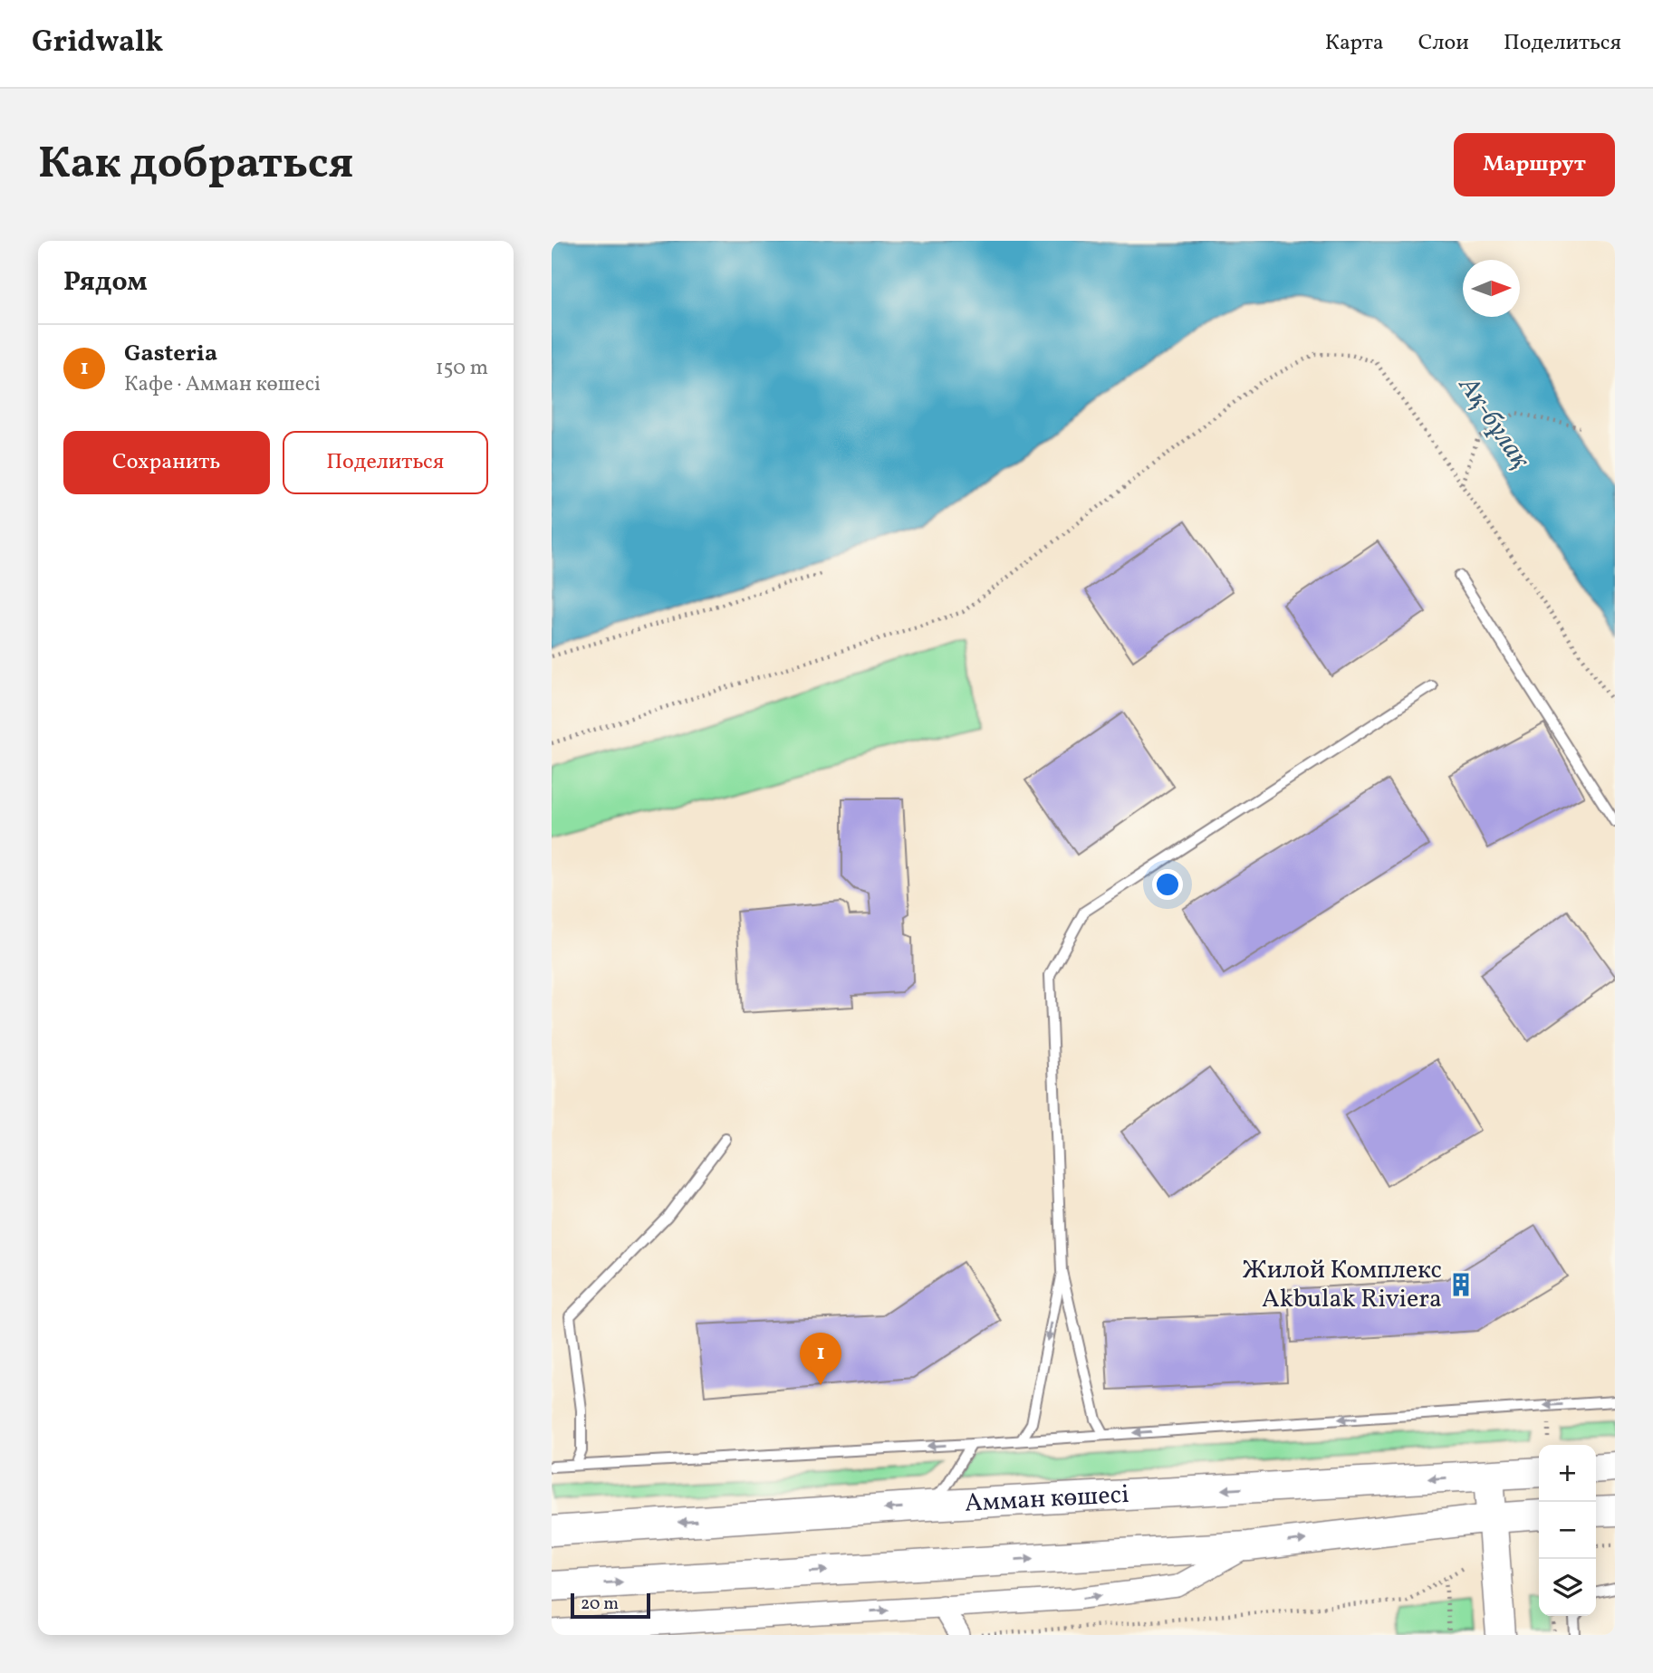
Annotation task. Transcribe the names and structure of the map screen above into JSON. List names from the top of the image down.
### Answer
{
  "streets": {
    "main road": ["Амман көшесі"]
  },
  "water": ["Ақ-бұлақ"],
  "places": {
    "building": ["Жилой Комплекс Akbulak Riviera"]
  },
  "scale_bar": "20 m",
  "north": "right",
  "page": {
    "header": "Gridwalk",
    "nav": ["Карта", "Слои", "Поделиться"],
    "buttons": [
      "Маршрут",
      ["Сохранить", "Поделиться"]
    ],
    "title": "Как добраться",
    "heading": "Рядом",
    "list": [
      {
        "mark": "1",
        "name": "Gasteria",
        "note": "Кафе · Амман көшесі",
        "value": "150 m"
      }
    ],
    "pins": "1",
    "map_buttons": ["+", "−"],
    "scale": "20 m"
  }
}
